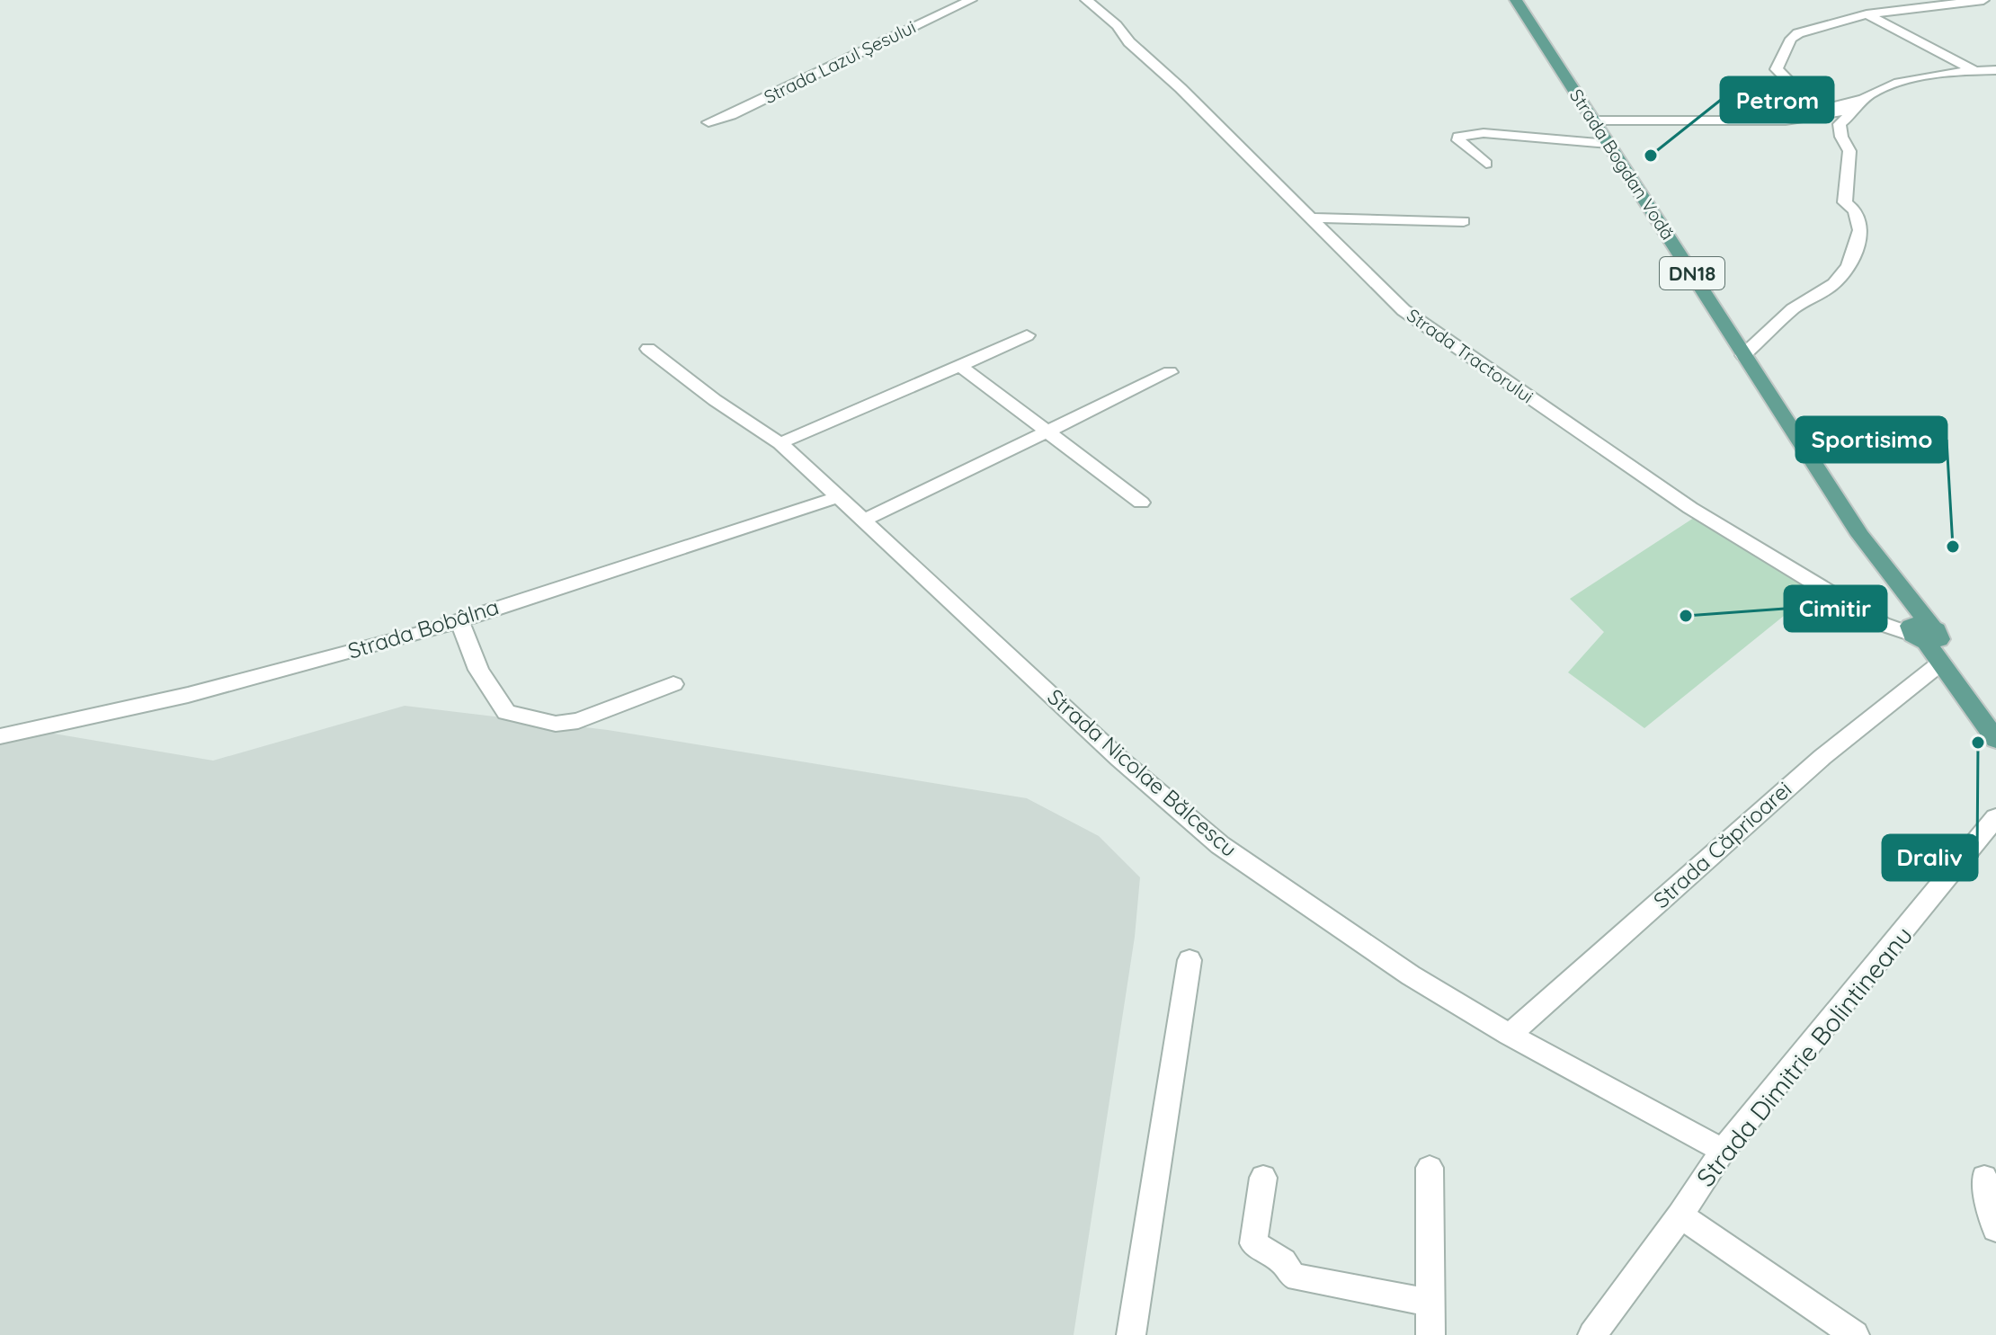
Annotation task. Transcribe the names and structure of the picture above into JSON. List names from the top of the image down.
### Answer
{
  "streets": {
    "main road": ["Strada Bogdan Vodă", "DN18"],
    "street": [
      "Strada Lazul Șesului",
      "Strada Tractorului",
      "Strada Bobâlna",
      "Strada Nicolae Bălcescu",
      "Strada Căprioarei",
      "Strada Dimitrie Bolintineanu"
    ]
  },
  "crossings": [
    ["Strada Bogdan Vodă", "Strada Tractorului"],
    ["Strada Bogdan Vodă", "Strada Căprioarei"],
    ["Strada Tractorului", "Strada Căprioarei"],
    ["Strada Bobâlna", "Strada Nicolae Bălcescu"],
    ["Strada Nicolae Bălcescu", "Strada Căprioarei"],
    ["Strada Nicolae Bălcescu", "Strada Dimitrie Bolintineanu"]
  ],
  "places": [
    "Petrom",
    "Sportisimo",
    "Cimitir",
    "Draliv"
  ]
}
